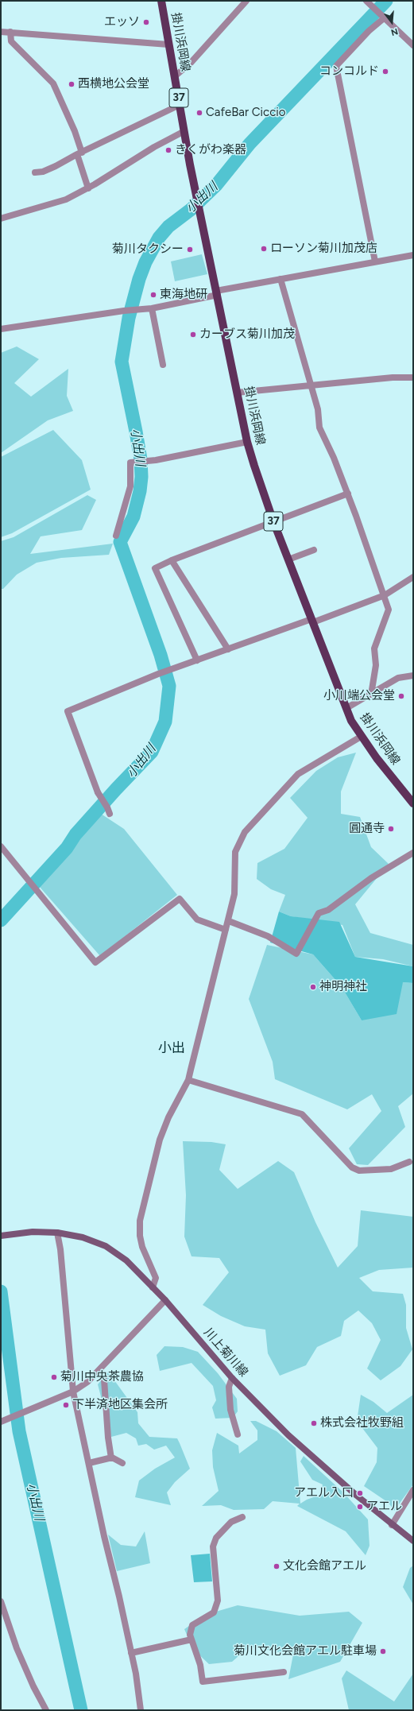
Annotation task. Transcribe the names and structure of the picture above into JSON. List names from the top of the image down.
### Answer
{
  "streets": {
    "main road": ["掛川浜岡線", "37", "川上菊川線"]
  },
  "districts": ["小出"],
  "water": ["小出川"],
  "places": [
    "エッソ",
    "コンコルド",
    "西横地公会堂",
    "CafeBar Ciccio",
    "きくがわ楽器",
    "ローソン菊川加茂店",
    "菊川タクシー",
    "東海地研",
    "カーブス菊川加茂",
    "小川端公会堂",
    "圓通寺",
    "神明神社",
    "菊川中央茶農協",
    "下半済地区集会所",
    "株式会社牧野組",
    "アエル入口",
    "アエル",
    "文化会館アエル",
    "菊川文化会館アエル駐車場"
  ],
  "north": "bottom"
}
